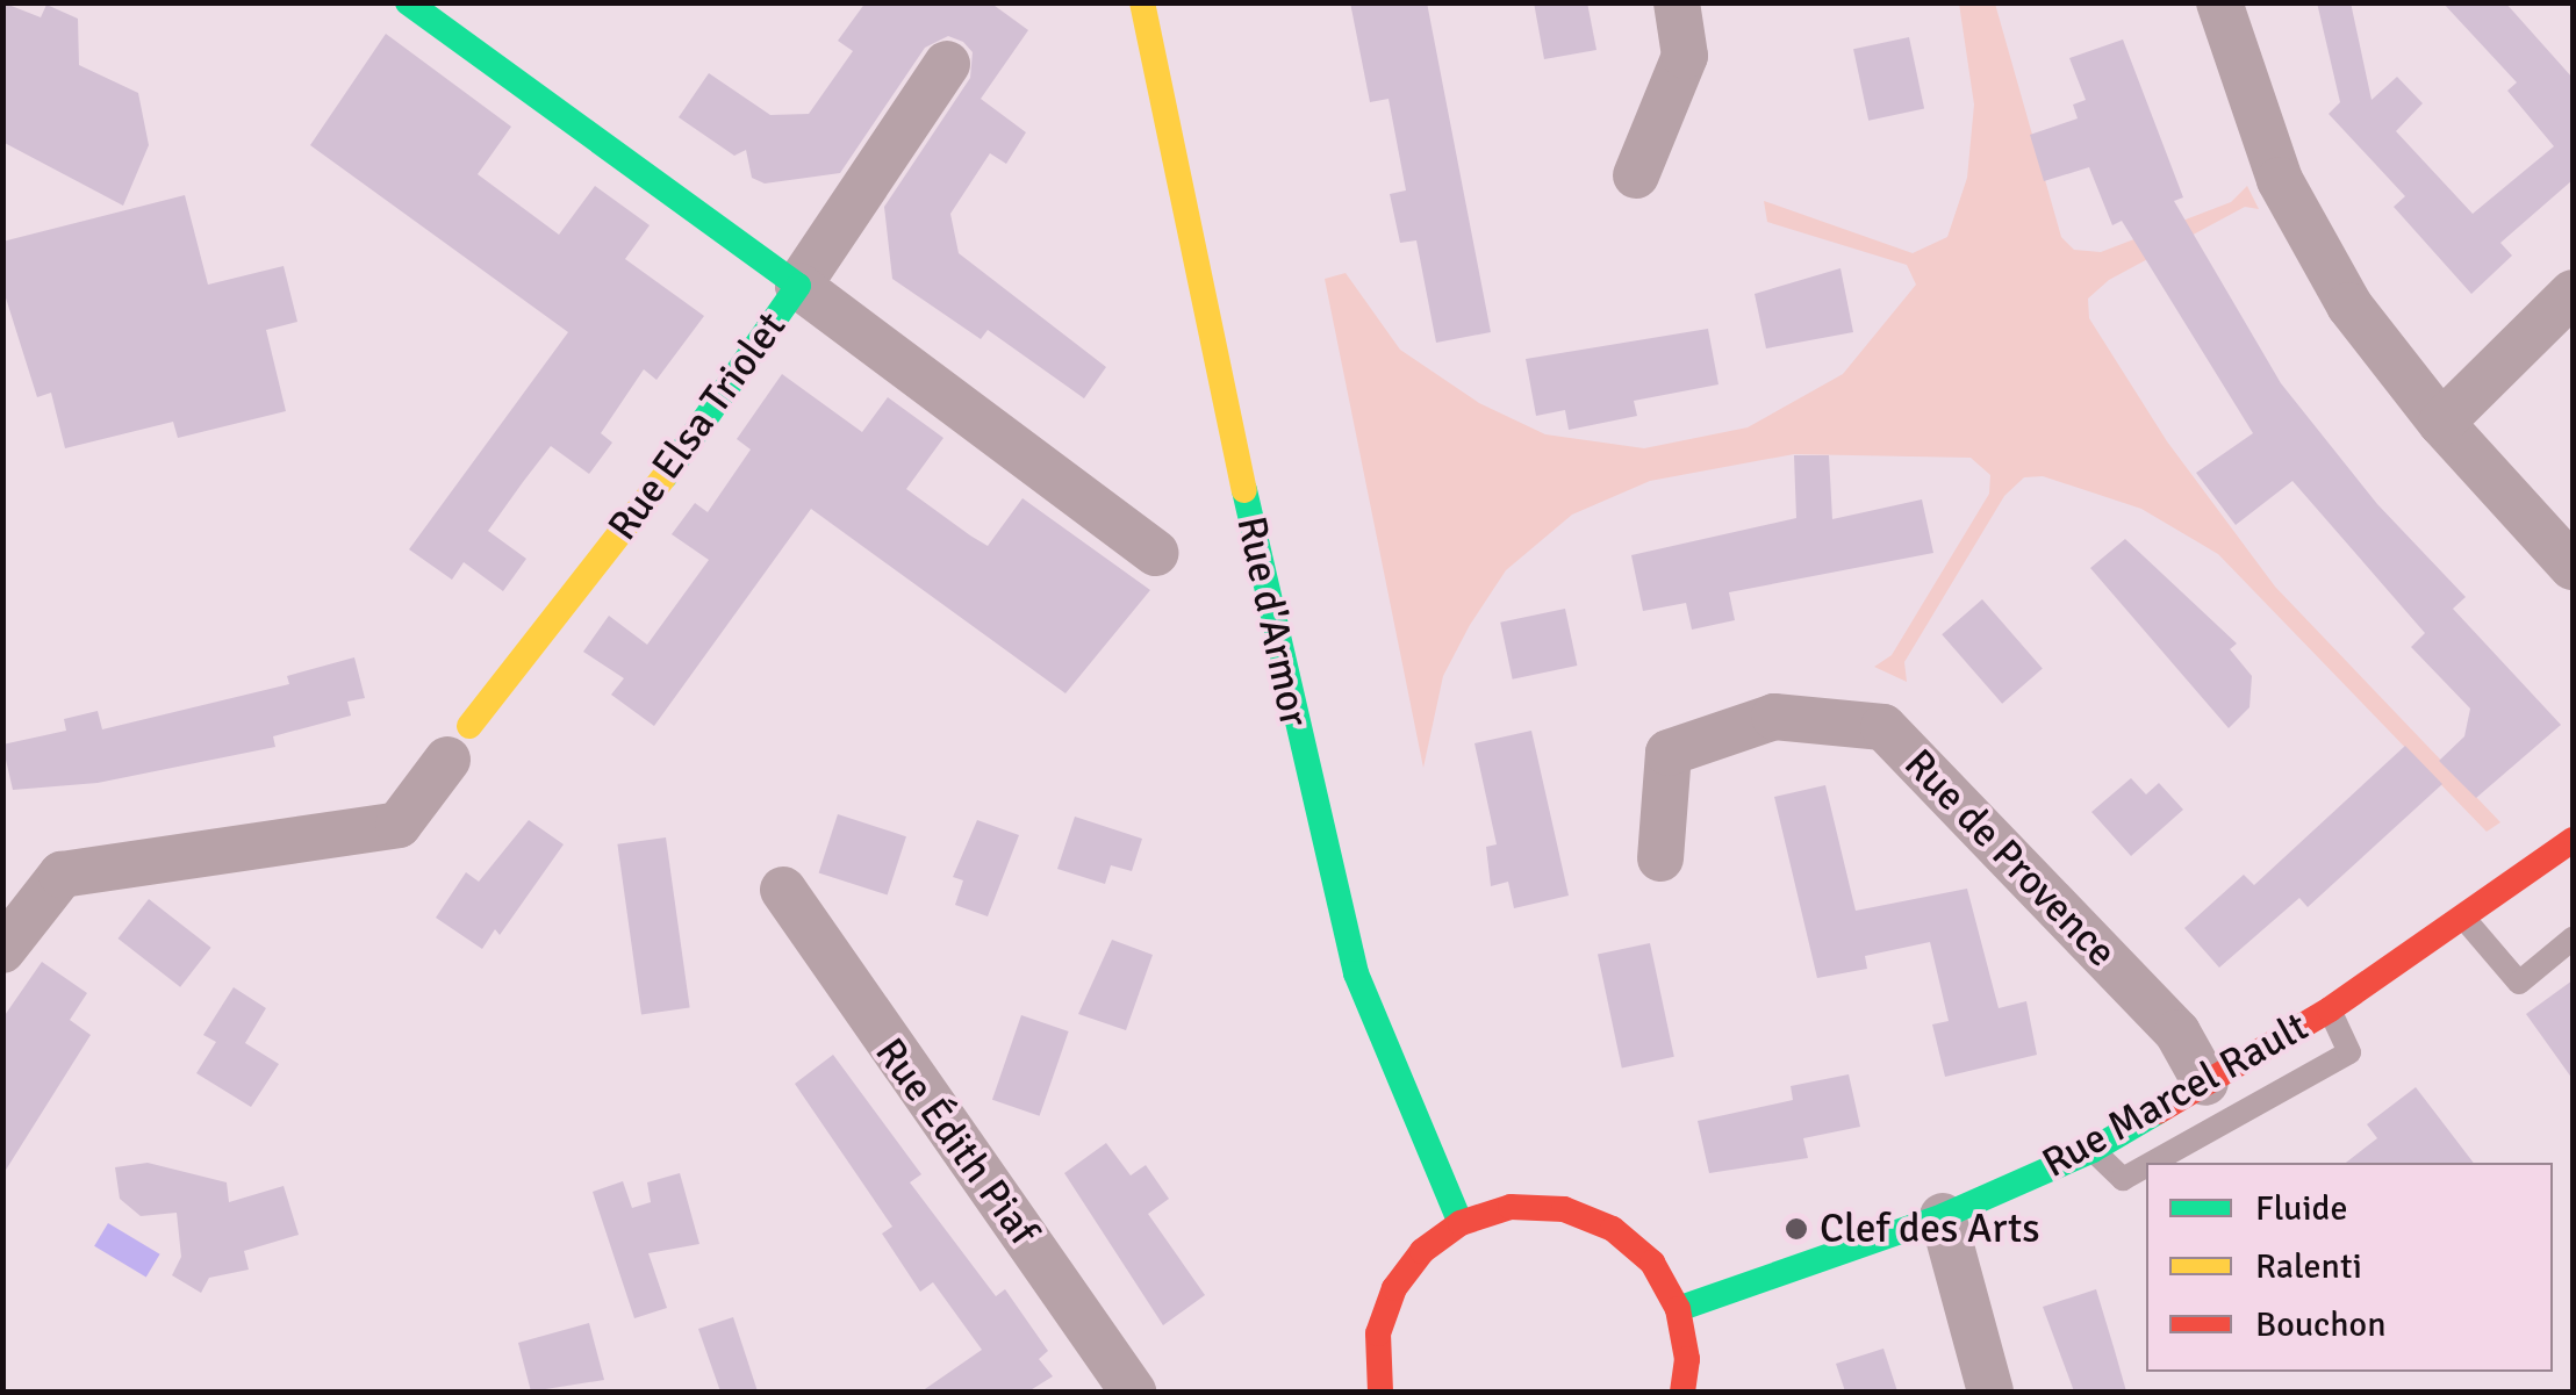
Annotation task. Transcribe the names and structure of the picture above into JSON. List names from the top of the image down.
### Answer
{
  "streets": {
    "street": [
      "Rue Elsa Triolet",
      "Rue d'Armor",
      "Rue de Provence",
      "Rue Marcel Rault",
      "Rue Édith Piaf"
    ]
  },
  "crossings": [
    ["Rue de Provence", "Rue Marcel Rault"]
  ],
  "places": ["Clef des Arts"],
  "legend": ["Fluide", "Ralenti", "Bouchon"]
}
